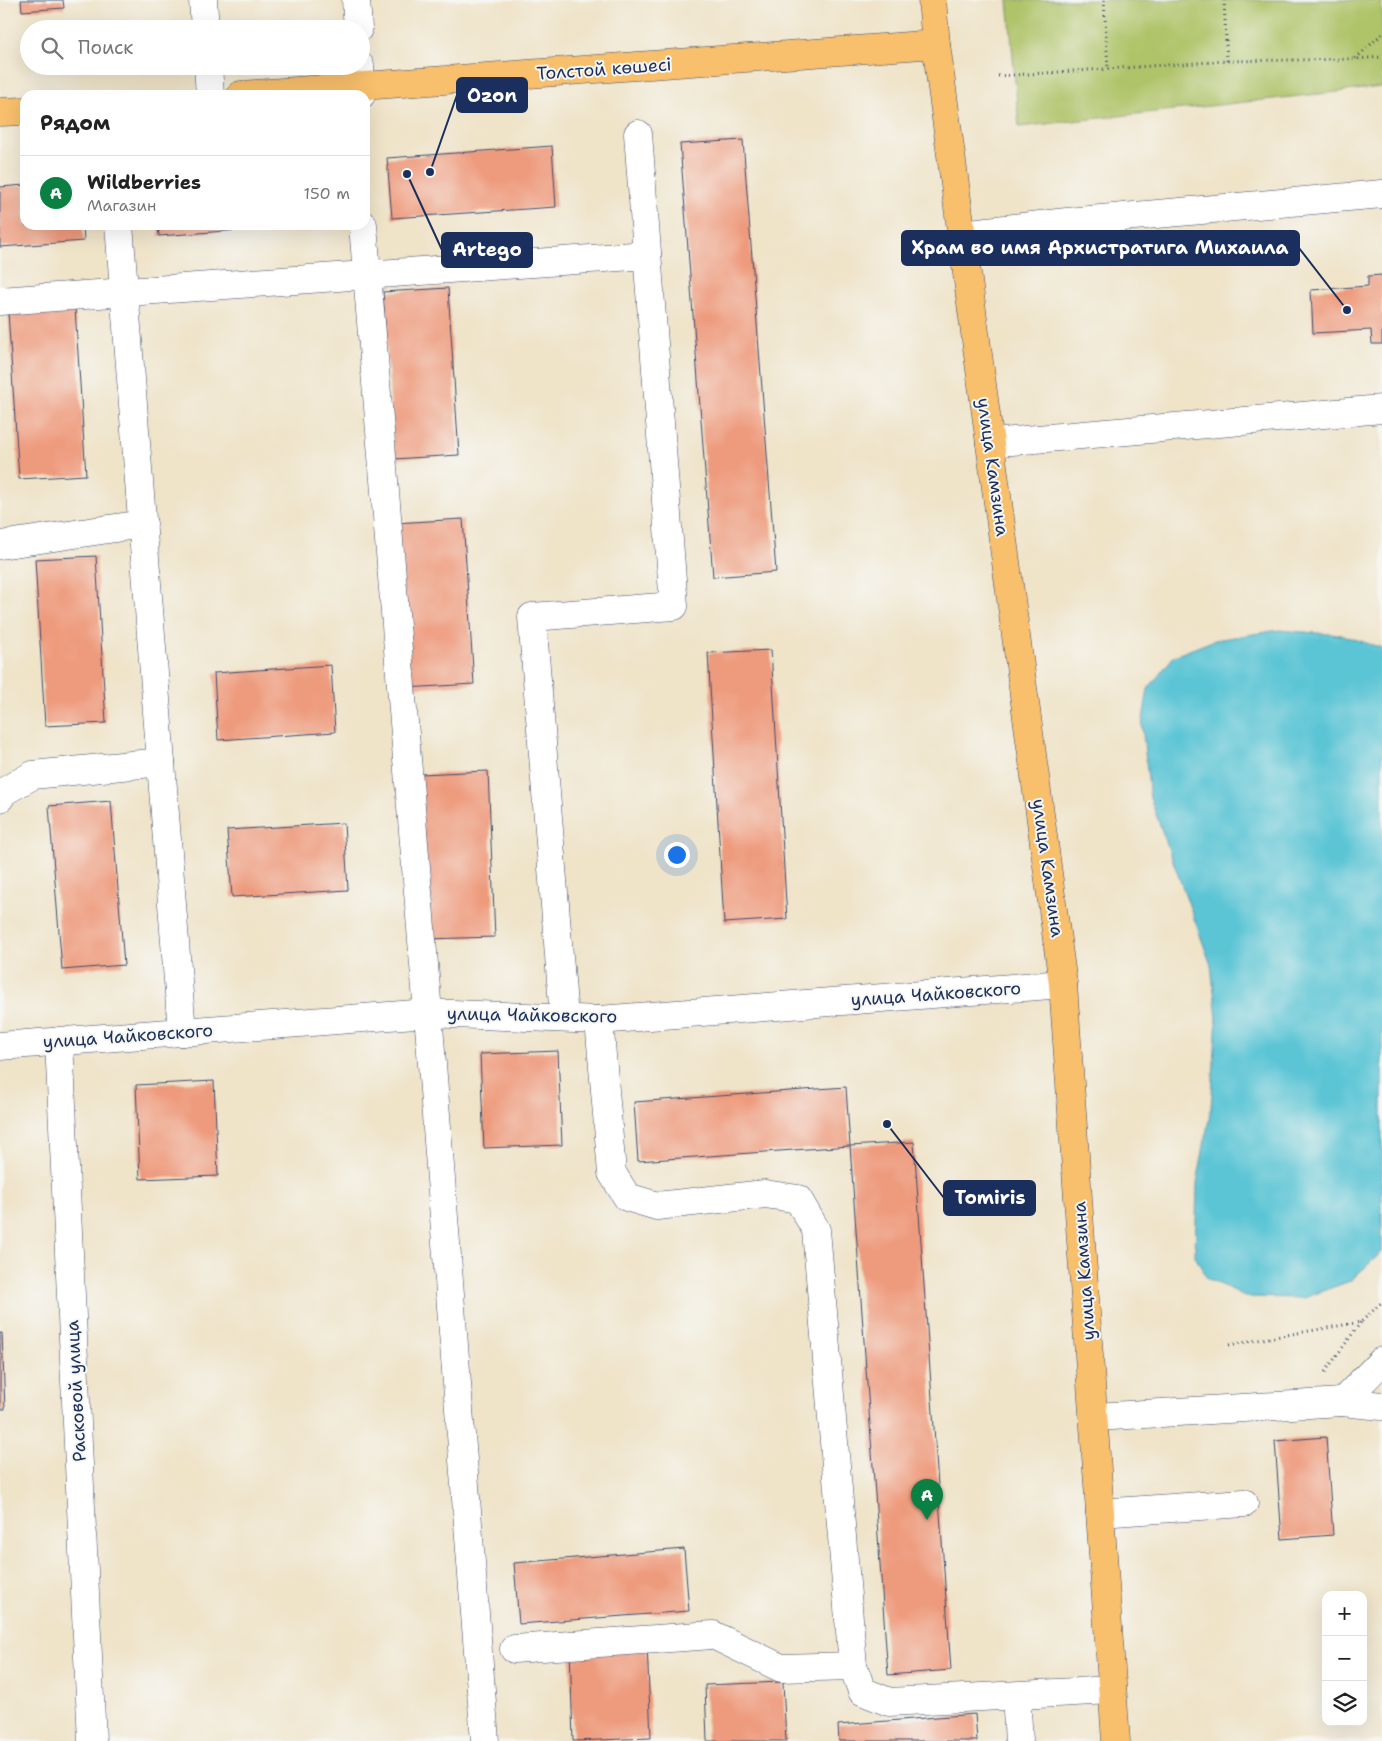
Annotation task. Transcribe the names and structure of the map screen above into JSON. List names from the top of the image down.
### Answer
{
  "streets": {
    "main road": ["Толстой көшесі", "улица Камзина"],
    "street": ["улица Чайковского", "Расковой улица"]
  },
  "crossings": [
    ["Толстой көшесі", "улица Камзина"],
    ["улица Камзина", "улица Чайковского"],
    ["улица Чайковского", "Расковой улица"]
  ],
  "places": [
    "Ozon",
    "Artego",
    "Храм во имя Архистратига Михаила",
    "Tomiris"
  ],
  "page": {
    "search": "Поиск",
    "heading": "Рядом",
    "list": [
      {
        "mark": "A",
        "name": "Wildberries",
        "note": "Магазин",
        "value": "150 m"
      }
    ],
    "pins": "A",
    "map_buttons": ["+", "−"]
  }
}
